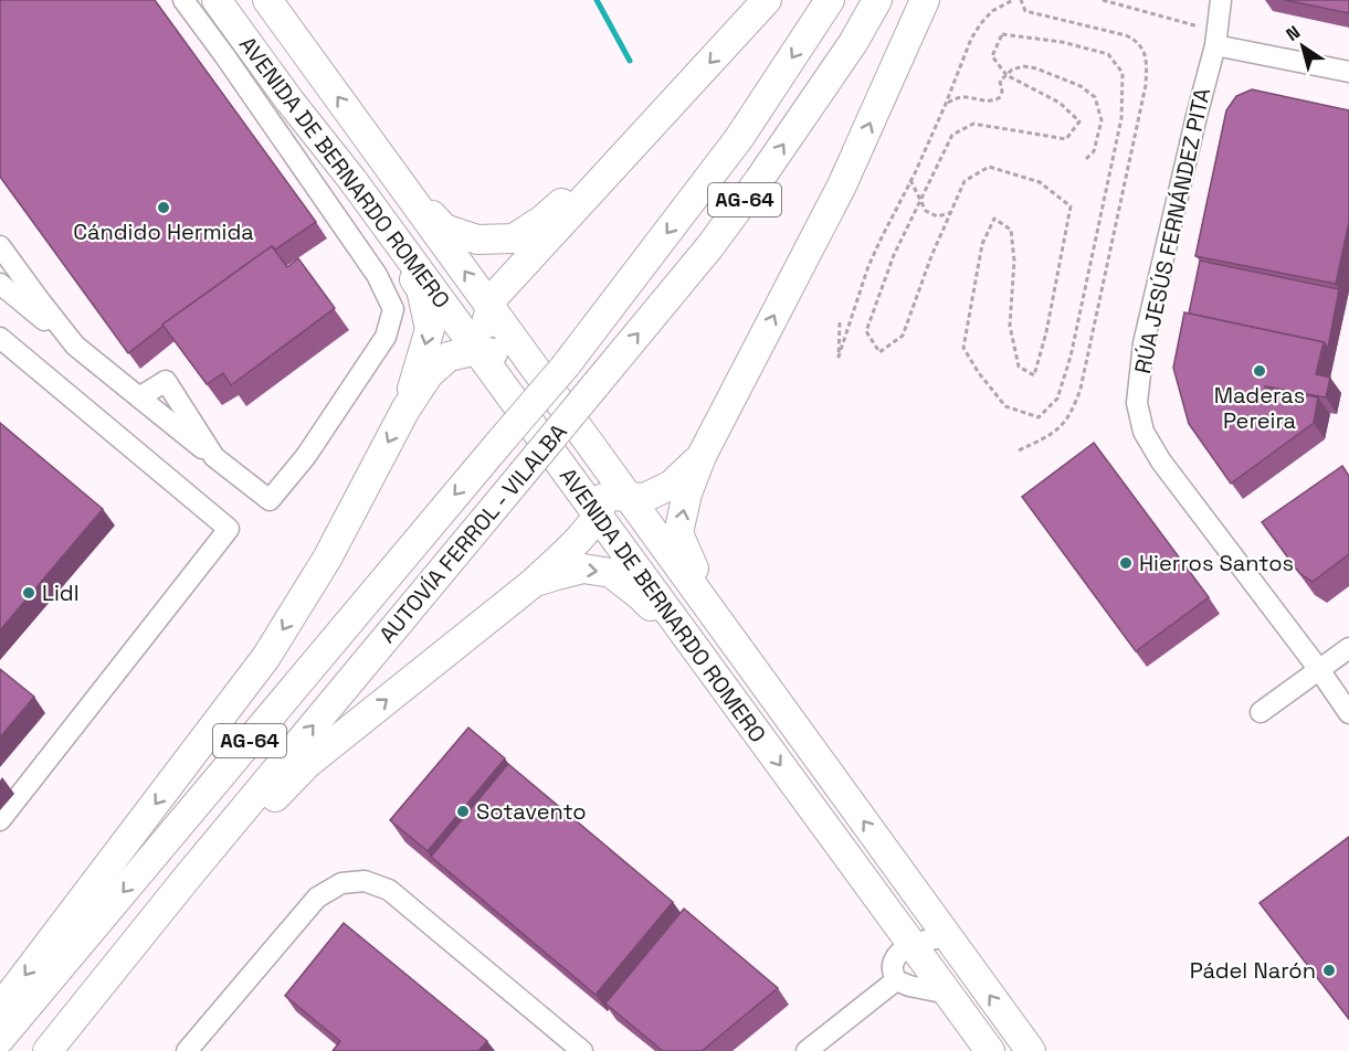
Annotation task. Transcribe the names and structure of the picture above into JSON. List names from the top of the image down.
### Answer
{
  "streets": {
    "highway": ["AVENIDA DE BERNARDO ROMERO", "AG-64", "AUTOVÍA FERROL - VILALBA"],
    "street": ["RÚA JESÚS FERNÁNDEZ PITA"]
  },
  "places": [
    "Cándido Hermida",
    "Maderas Pereira",
    "Hierros Santos",
    "Lidl",
    "Sotavento",
    "Pádel Narón"
  ],
  "north": "top left"
}
